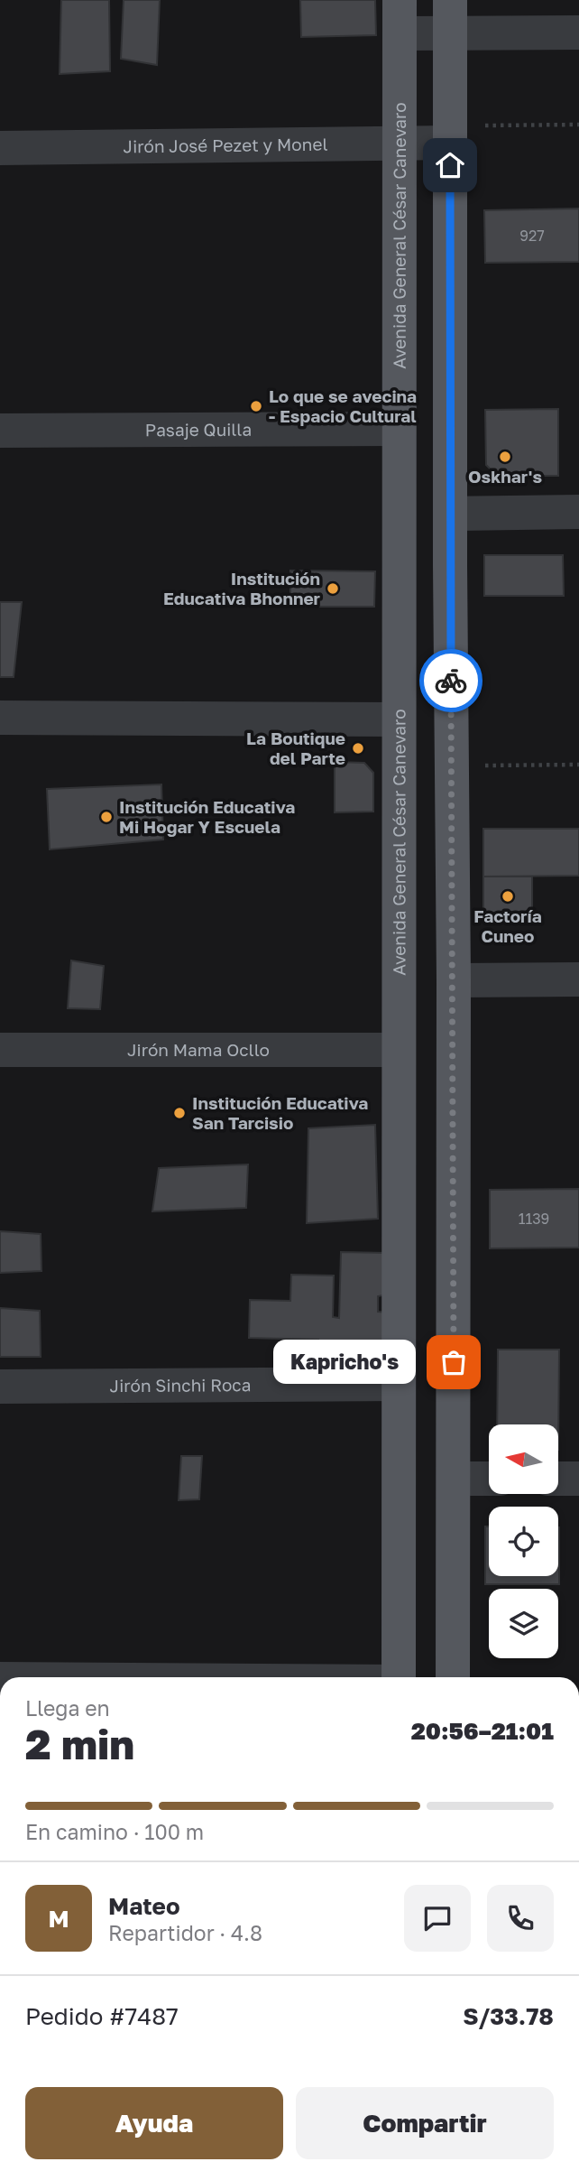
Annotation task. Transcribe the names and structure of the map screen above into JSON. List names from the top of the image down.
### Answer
{
  "streets": {
    "main road": ["Avenida General César Canevaro"],
    "street": [
      "Jirón José Pezet y Monel",
      "Pasaje Quilla",
      "Jirón Mama Ocllo",
      "Jirón Sinchi Roca"
    ]
  },
  "crossings": [
    ["Jirón José Pezet y Monel", "Avenida General César Canevaro"],
    ["Avenida General César Canevaro", "Pasaje Quilla"],
    ["Avenida General César Canevaro", "Jirón Mama Ocllo"],
    ["Avenida General César Canevaro", "Jirón Sinchi Roca"]
  ],
  "places": [
    "Lo que se avecina - Espacio Cultural",
    "Oskhar's",
    "Institución Educativa Bhonner",
    "La Boutique del Parte",
    "Institución Educativa Mi Hogar Y Escuela",
    "Factoría Cuneo",
    "Institución Educativa San Tarcisio",
    "Kapricho's"
  ],
  "house_numbers": ["927", "1139"],
  "north": "left",
  "page": {
    "bubble": "Kapricho's",
    "heading": ["2 min", "Llega en", "20:56–21:01"],
    "panel": [
      "Mateo",
      "Repartidor · 4.8",
      "Pedido #7487",
      "S/33.78"
    ],
    "bar": "En camino · 100 m",
    "round": "M",
    "buttons": ["Ayuda", "Compartir"]
  }
}
